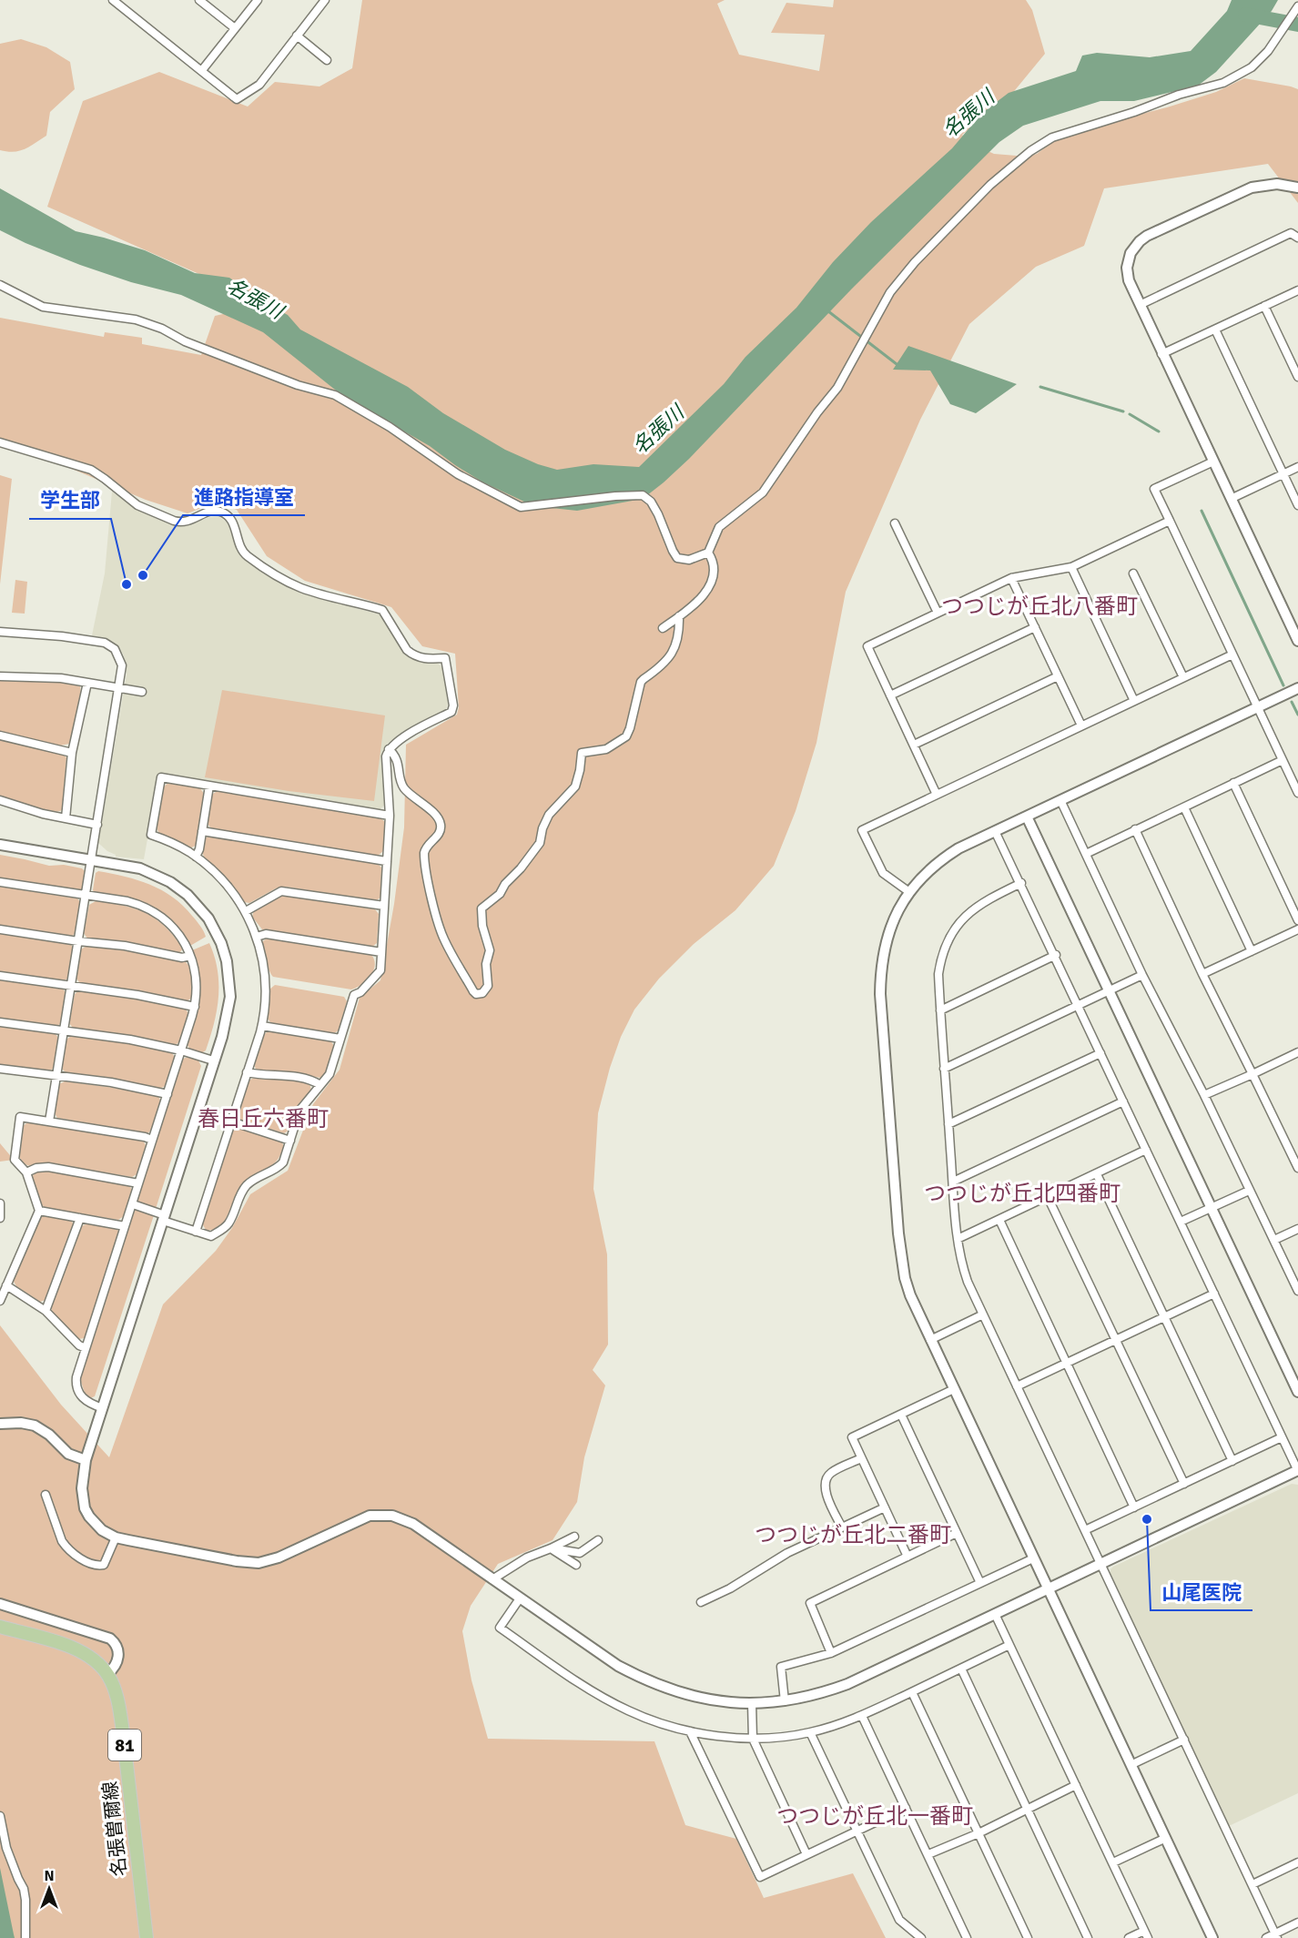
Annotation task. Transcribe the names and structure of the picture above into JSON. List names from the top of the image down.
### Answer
{
  "streets": {
    "main road": ["81", "名張曽爾線"]
  },
  "districts": [
    "つつじが丘北八番町",
    "春日丘六番町",
    "つつじが丘北四番町",
    "つつじが丘北二番町",
    "つつじが丘北一番町"
  ],
  "water": ["名張川"],
  "places": ["進路指導室", "学生部", "山尾医院"],
  "north": "top"
}
